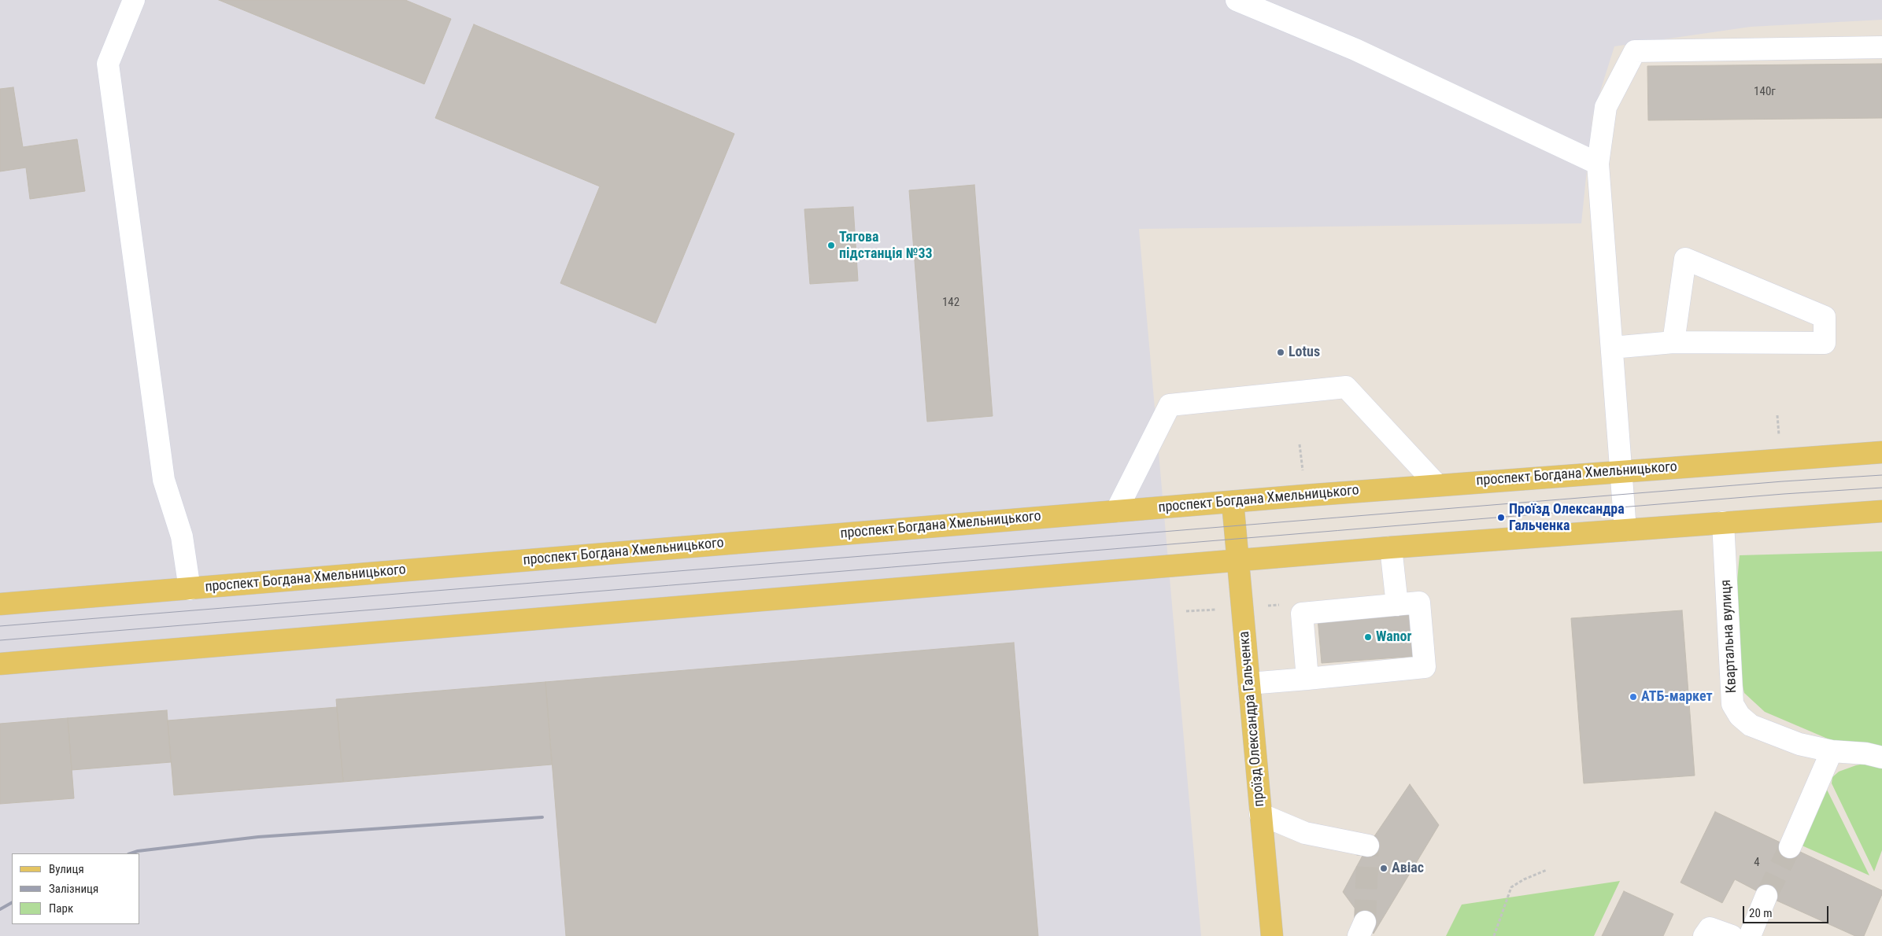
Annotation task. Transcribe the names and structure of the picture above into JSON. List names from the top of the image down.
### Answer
{
  "streets": {
    "main road": ["проспект Богдана Хмельницького", "проїзд Олександра Гальченка"],
    "street": ["Квартальна вулиця"]
  },
  "crossings": [
    ["проспект Богдана Хмельницького", "проїзд Олександра Гальченка"]
  ],
  "places": [
    "Тягова пiдстанцiя №33",
    "Lotus",
    "Проїзд Олександра Гальченка",
    "Wanor",
    "АТБ-маркет",
    "Авіас"
  ],
  "house_numbers": ["140г", "142", "4"],
  "legend": ["Вулиця", "Залізниця", "Парк"],
  "scale_bar": "20 m"
}
